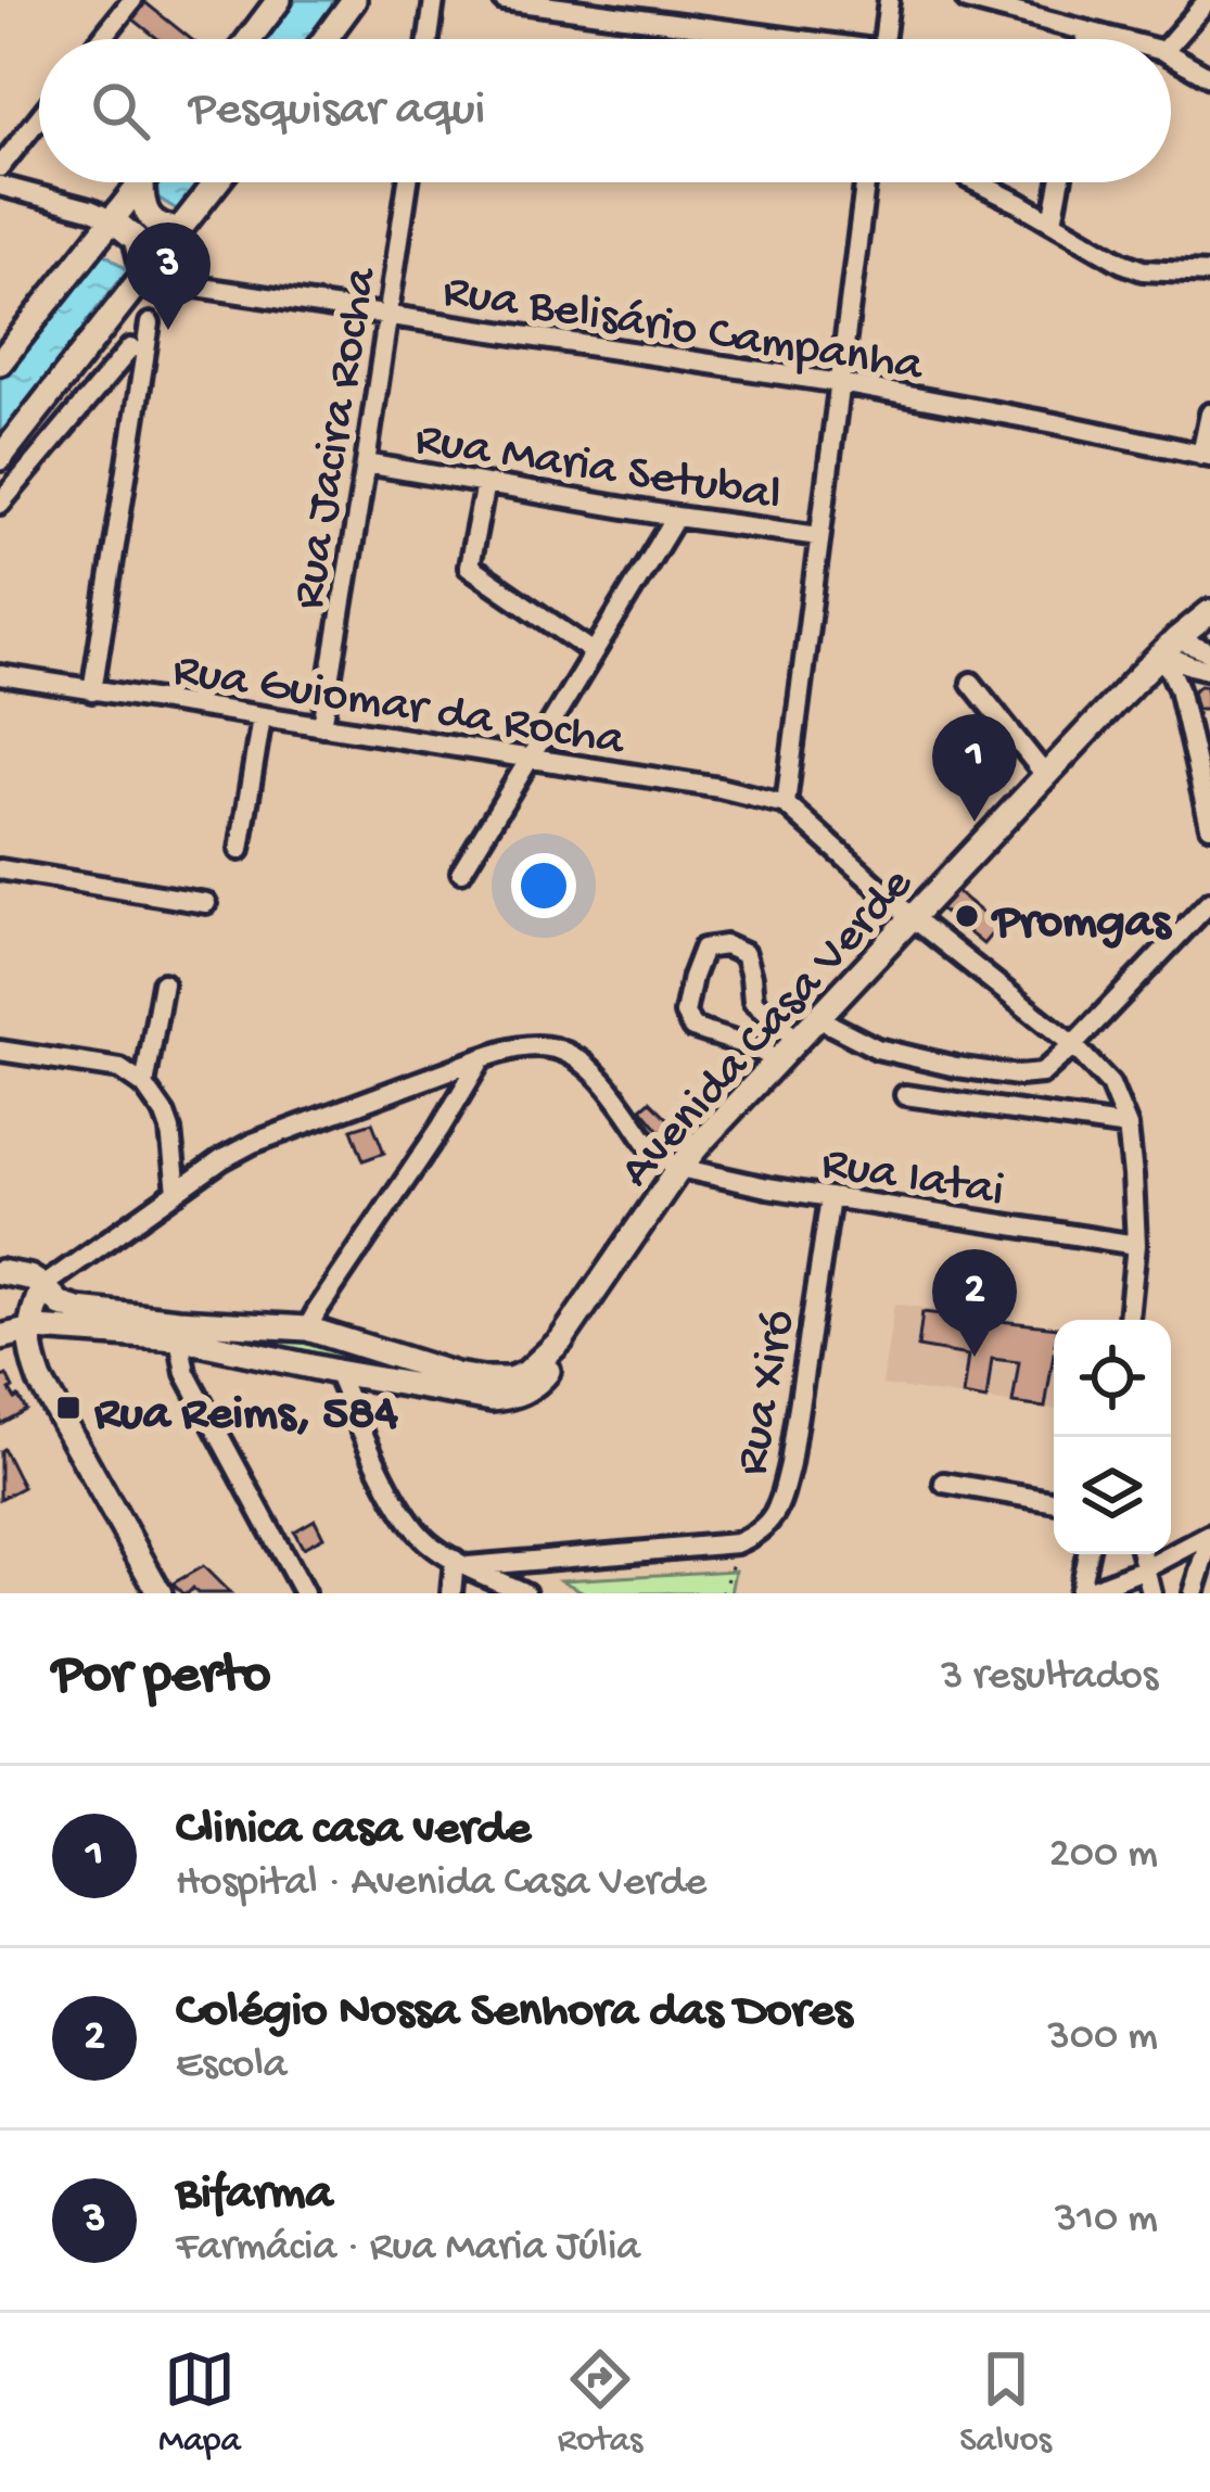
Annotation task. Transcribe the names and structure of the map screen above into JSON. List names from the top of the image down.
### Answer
{
  "streets": {
    "main road": ["Avenida Casa Verde"],
    "street": [
      "Rua Belisário Campanha",
      "Rua Jacira Rocha",
      "Rua Maria Setubal",
      "Rua Guiomar da Rocha",
      "Rua Iatai",
      "Rua Xiró"
    ]
  },
  "crossings": [
    ["Rua Belisário Campanha", "Rua Jacira Rocha"],
    ["Rua Jacira Rocha", "Rua Maria Setubal"],
    ["Rua Jacira Rocha", "Rua Guiomar da Rocha"],
    ["Avenida Casa Verde", "Rua Iatai"],
    ["Rua Iatai", "Rua Xiró"]
  ],
  "places": {
    "other": ["Promgas"],
    "transit": ["Rua Reims, 584"]
  },
  "page": {
    "search": "Pesquisar aqui",
    "pins": ["3", "1", "2"],
    "heading": ["Por perto", "3 resultados"],
    "list": [
      {
        "mark": "1",
        "name": "Clinica casa verde",
        "note": "Hospital · Avenida Casa Verde",
        "value": "200 m"
      },
      {
        "mark": "2",
        "name": "Colégio Nossa Senhora das Dores",
        "note": "Escola",
        "value": "300 m"
      },
      {
        "mark": "3",
        "name": "Bifarma",
        "note": "Farmácia · Rua Maria Júlia",
        "value": "310 m"
      }
    ],
    "nav": ["Mapa", "Rotas", "Salvos"]
  }
}
